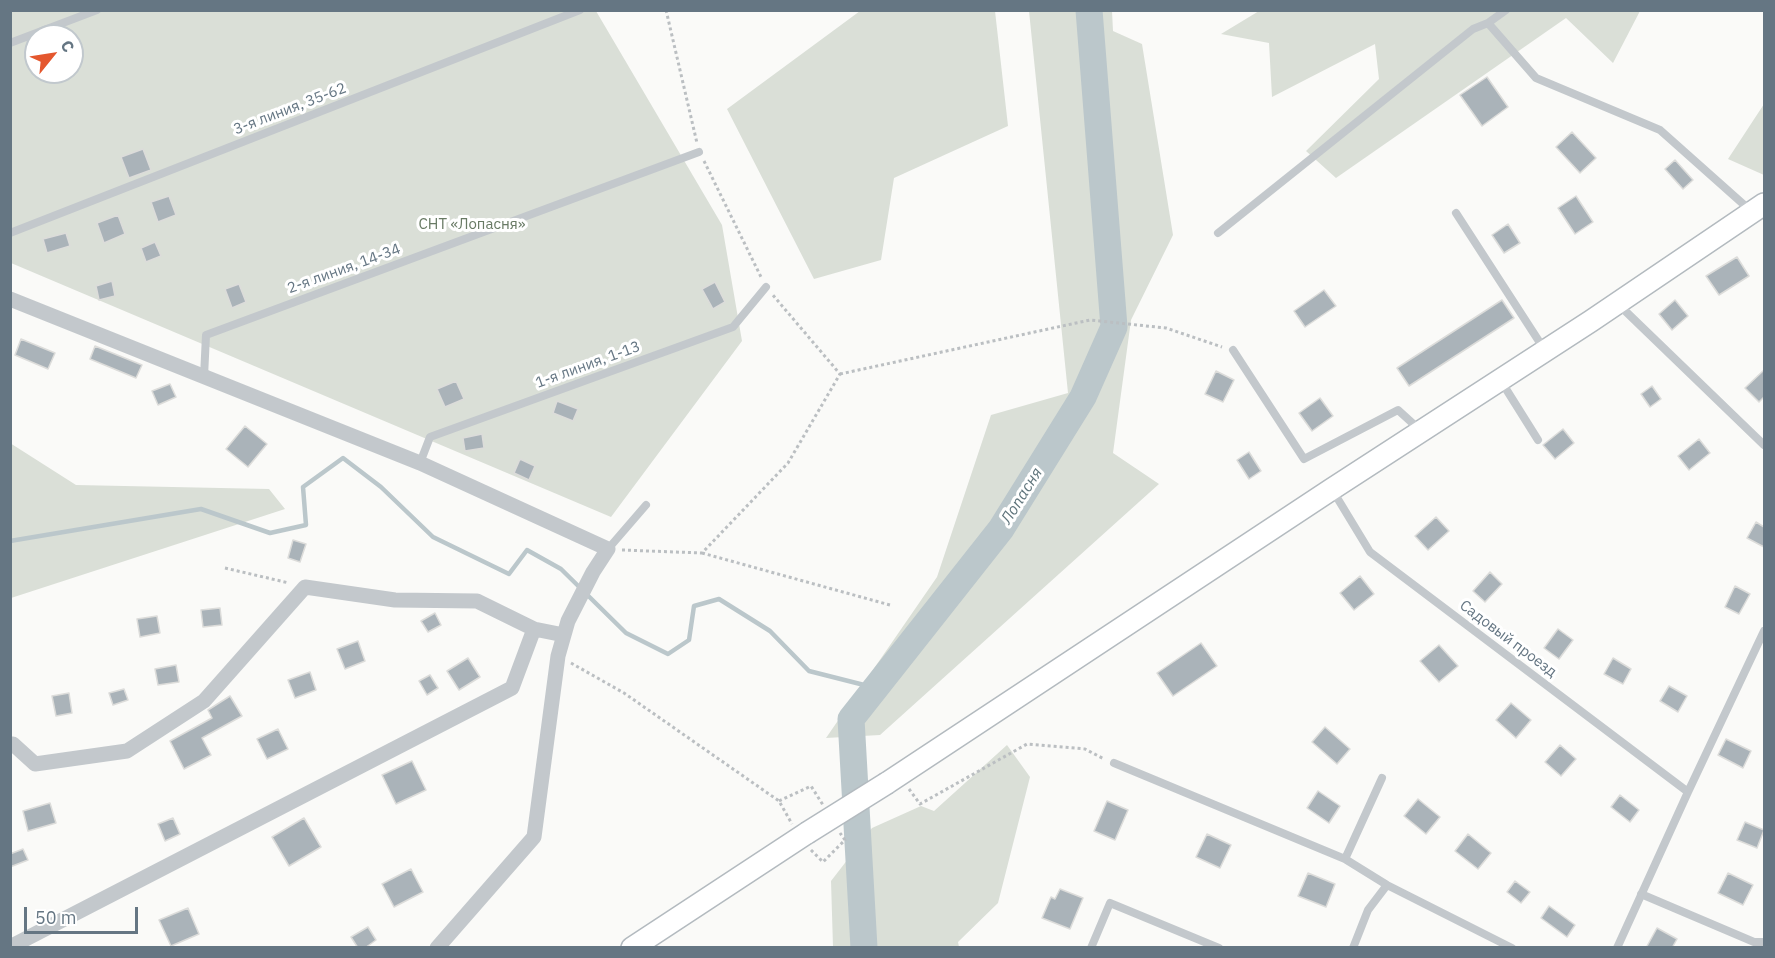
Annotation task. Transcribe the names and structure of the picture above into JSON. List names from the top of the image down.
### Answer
{
  "streets": {
    "lane": [
      "3-я линия, 35-62",
      "2-я линия, 14-34",
      "1-я линия, 1-13",
      "Садовый проезд"
    ]
  },
  "water": ["Лопасня"],
  "parks": ["СНТ «Лопасня»"],
  "scale_bar": "50 m",
  "north": "top right"
}
